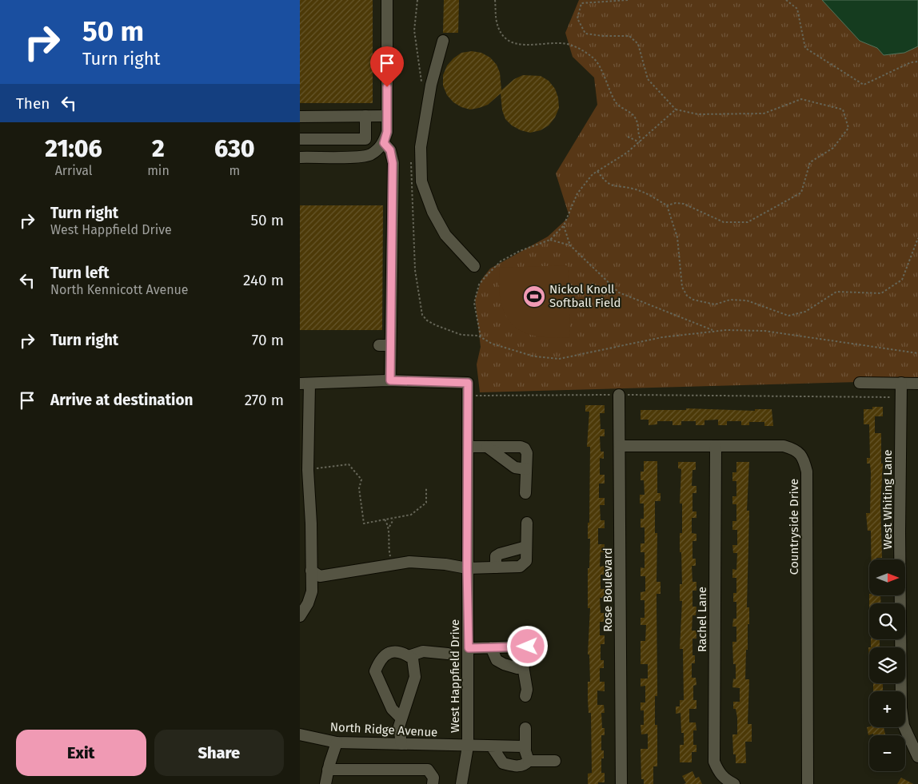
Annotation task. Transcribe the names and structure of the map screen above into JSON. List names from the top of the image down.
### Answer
{
  "streets": {
    "street": [
      "West Whiting Lane",
      "Countryside Drive",
      "Rose Boulevard",
      "Rachel Lane",
      "West Happfield Drive",
      "North Ridge Avenue"
    ]
  },
  "crossings": [
    ["Countryside Drive", "Rose Boulevard"],
    ["Countryside Drive", "Rachel Lane"],
    ["West Happfield Drive", "North Ridge Avenue"]
  ],
  "places": {
    "sports": ["Nickol Knoll Softball Field"]
  },
  "north": "right",
  "page": {
    "turn": ["50 m", "Turn right"],
    "then": "Then",
    "eta": [
      "21:06",
      "Arrival",
      "2",
      "min",
      "630",
      "m"
    ],
    "list": [
      {
        "name": "Turn right",
        "note": "West Happfield Drive",
        "value": "50 m"
      },
      {
        "name": "Turn left",
        "note": "North Kennicott Avenue",
        "value": "240 m"
      },
      {
        "name": "Turn right",
        "value": "70 m"
      },
      {
        "name": "Arrive at destination",
        "value": "270 m"
      }
    ],
    "map_buttons": ["+", "−"],
    "buttons": ["Exit", "Share"]
  }
}
